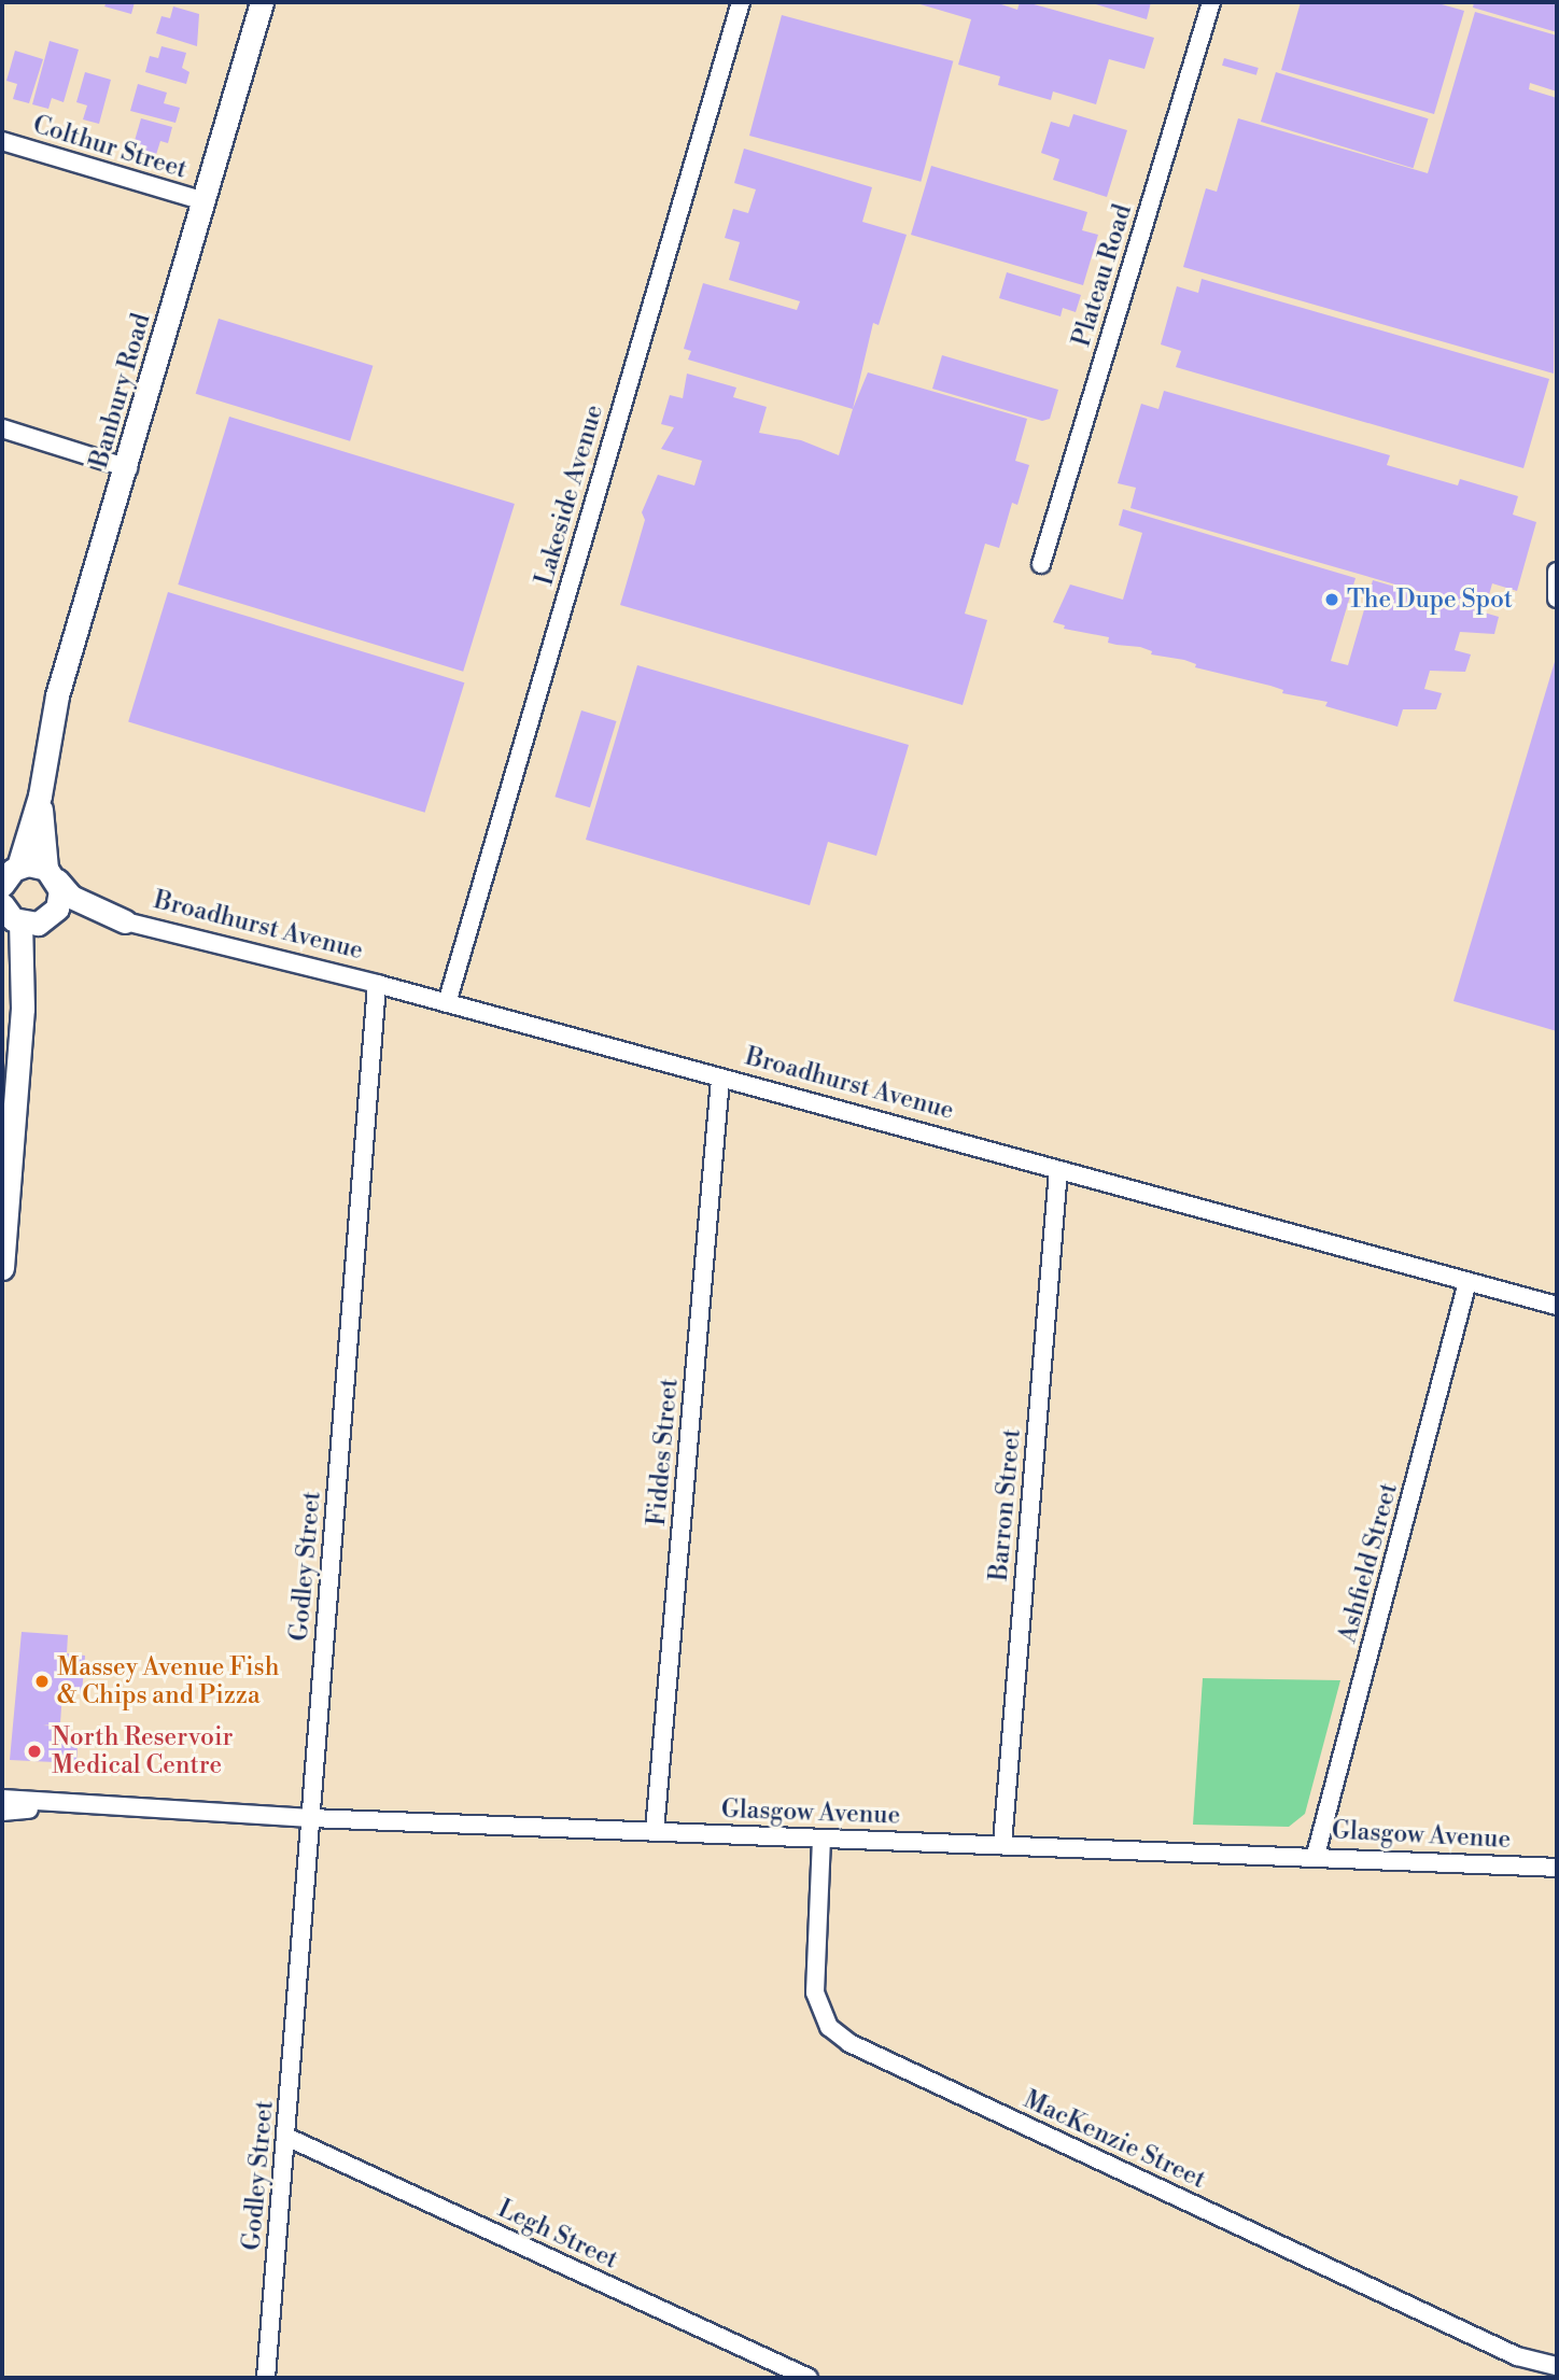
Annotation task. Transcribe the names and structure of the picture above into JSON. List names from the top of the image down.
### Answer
{
  "streets": {
    "street": [
      "Colthur Street",
      "Plateau Road",
      "Banbury Road",
      "Lakeside Avenue",
      "Broadhurst Avenue",
      "Fiddes Street",
      "Barron Street",
      "Ashfield Street",
      "Godley Street",
      "Glasgow Avenue",
      "MacKenzie Street",
      "Legh Street"
    ]
  },
  "crossings": [
    ["Colthur Street", "Banbury Road"],
    ["Banbury Road", "Broadhurst Avenue"],
    ["Lakeside Avenue", "Broadhurst Avenue"],
    ["Broadhurst Avenue", "Fiddes Street"],
    ["Broadhurst Avenue", "Barron Street"],
    ["Broadhurst Avenue", "Ashfield Street"],
    ["Broadhurst Avenue", "Godley Street"],
    ["Fiddes Street", "Glasgow Avenue"],
    ["Barron Street", "Glasgow Avenue"],
    ["Ashfield Street", "Glasgow Avenue"],
    ["Godley Street", "Glasgow Avenue"],
    ["Godley Street", "Legh Street"],
    ["Glasgow Avenue", "MacKenzie Street"]
  ],
  "places": ["The Dupe Spot", "Massey Avenue Fish & Chips and Pizza", "North Reservoir Medical Centre"]
}
